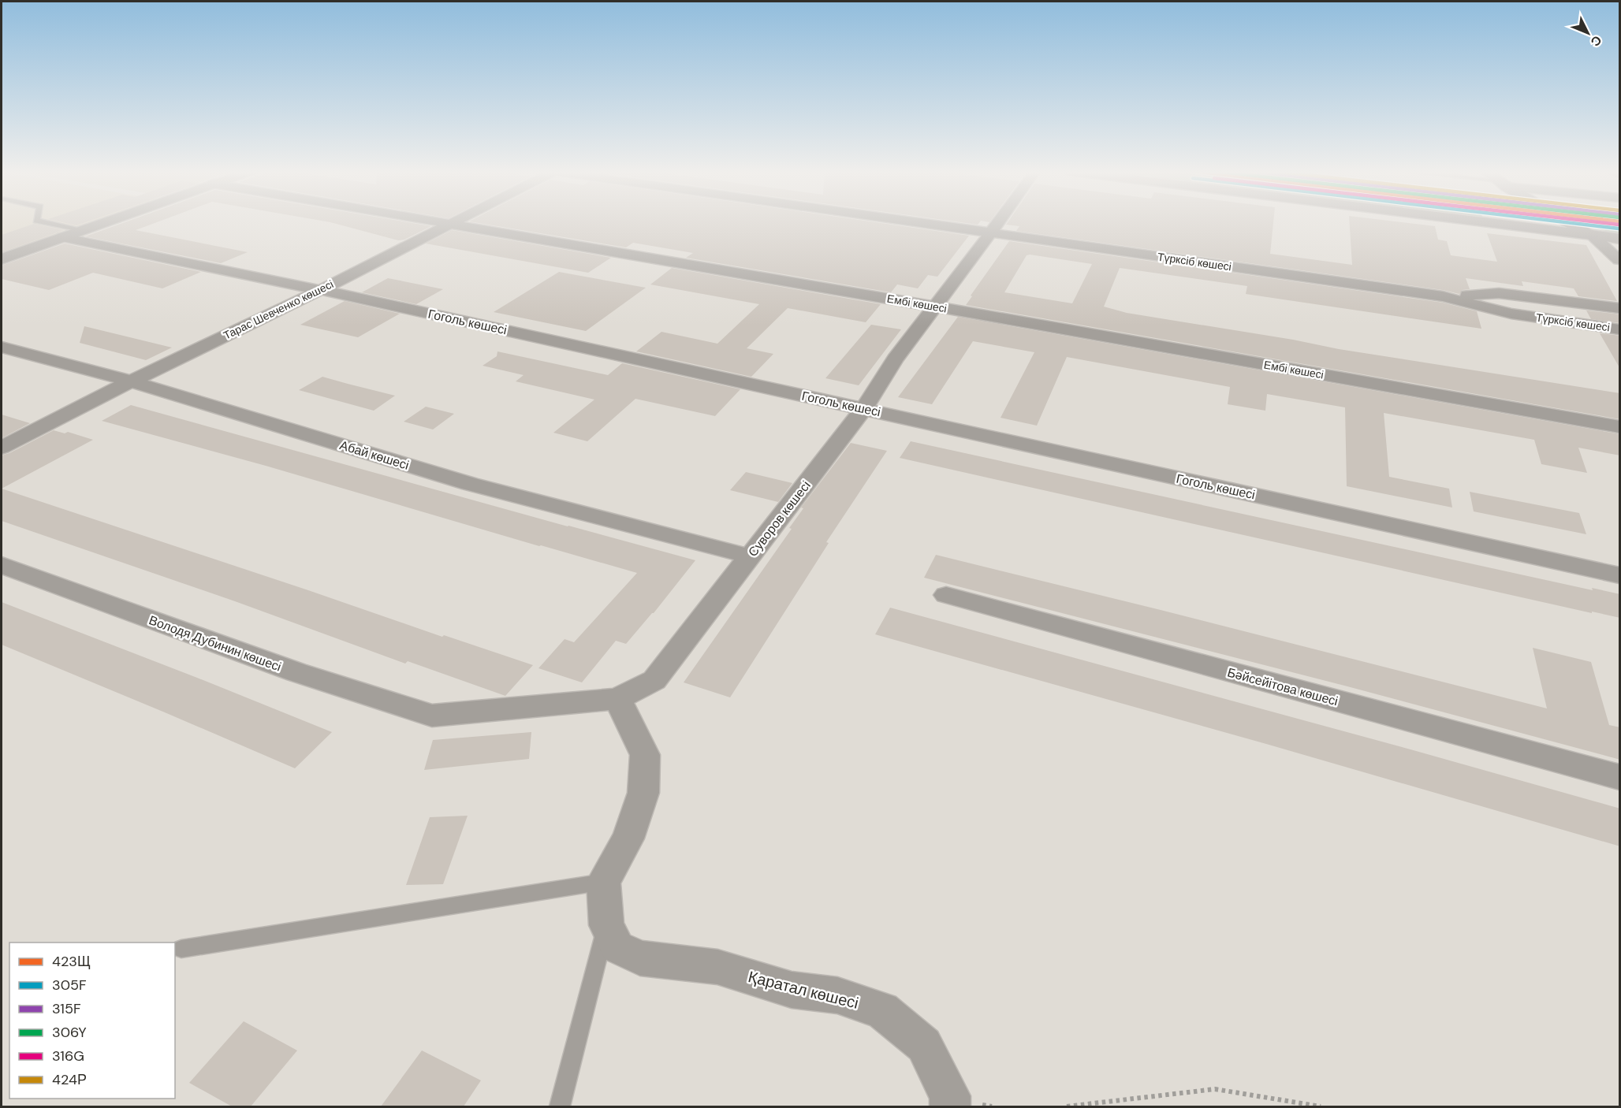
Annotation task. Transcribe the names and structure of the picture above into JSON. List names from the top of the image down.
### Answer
{
  "streets": {
    "street": [
      "Түрксіб көшесі",
      "Ембі көшесі",
      "Тарас Шевченко көшесі",
      "Гоголь көшесі",
      "Абай көшесі",
      "Суворов көшесі",
      "Володя Дубинин көшесі",
      "Бәйсейітова көшесі",
      "Қаратал көшесі"
    ]
  },
  "crossings": [
    ["Түрксіб көшесі", "Суворов көшесі"],
    ["Ембі көшесі", "Тарас Шевченко көшесі"],
    ["Ембі көшесі", "Суворов көшесі"],
    ["Тарас Шевченко көшесі", "Гоголь көшесі"],
    ["Тарас Шевченко көшесі", "Абай көшесі"],
    ["Гоголь көшесі", "Суворов көшесі"],
    ["Абай көшесі", "Суворов көшесі"],
    ["Суворов көшесі", "Володя Дубинин көшесі"]
  ],
  "lines": ["transit line 305F", "transit line 316G"],
  "legend": [
    "423Щ",
    "305F",
    "315F",
    "306Y",
    "316G",
    "424Р"
  ],
  "north": "bottom right"
}
